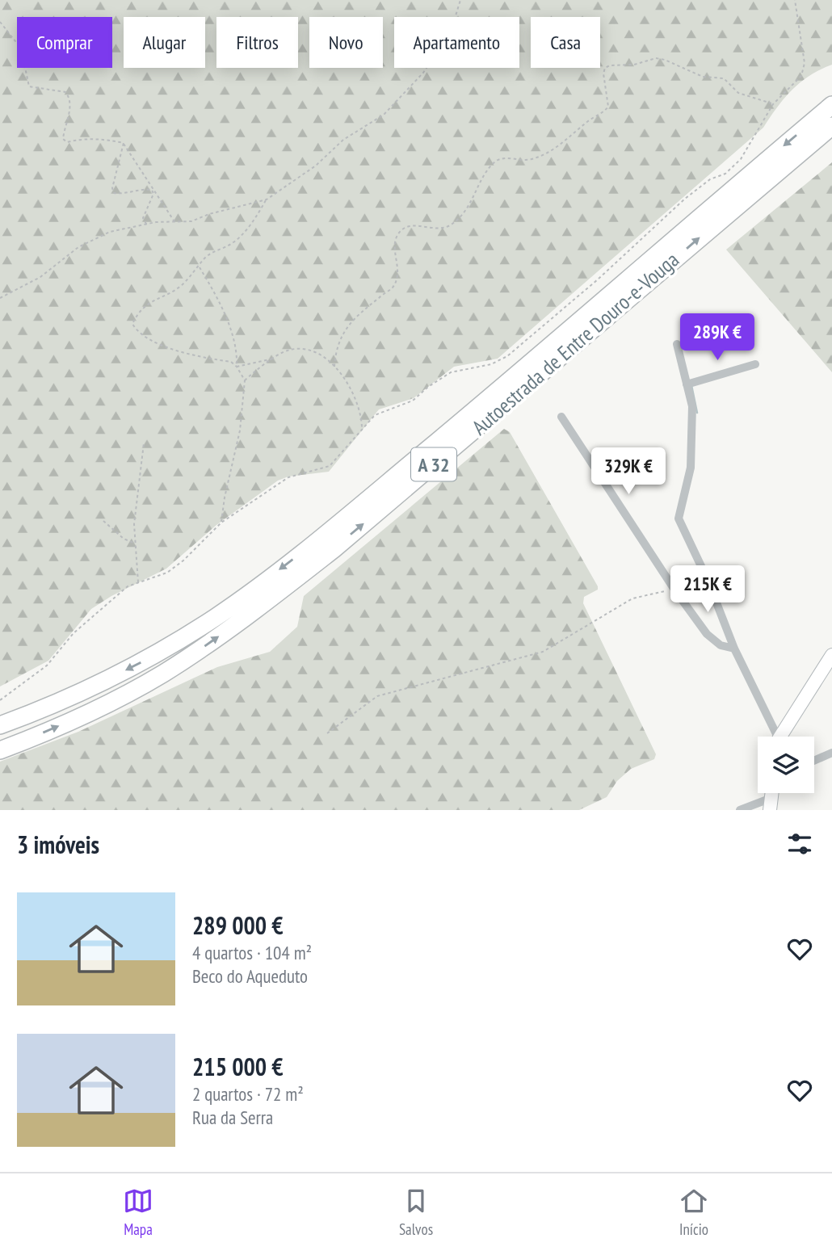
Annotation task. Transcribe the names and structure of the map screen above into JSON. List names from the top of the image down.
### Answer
{
  "streets": {
    "highway": ["Autoestrada de Entre Douro-e-Vouga", "A 32"]
  },
  "page": {
    "chip": [
      "Comprar",
      "Alugar",
      "Filtros",
      "Novo",
      "Apartamento",
      "Casa"
    ],
    "price": ["289K €", "329K €", "215K €"],
    "heading": "3 imóveis",
    "list": [
      {
        "name": "289 000 €",
        "note": "4 quartos · 104 m² · Beco do Aqueduto"
      },
      {
        "name": "215 000 €",
        "note": "2 quartos · 72 m² · Rua da Serra"
      }
    ],
    "tabs": ["Mapa", "Salvos", "Início"]
  }
}
